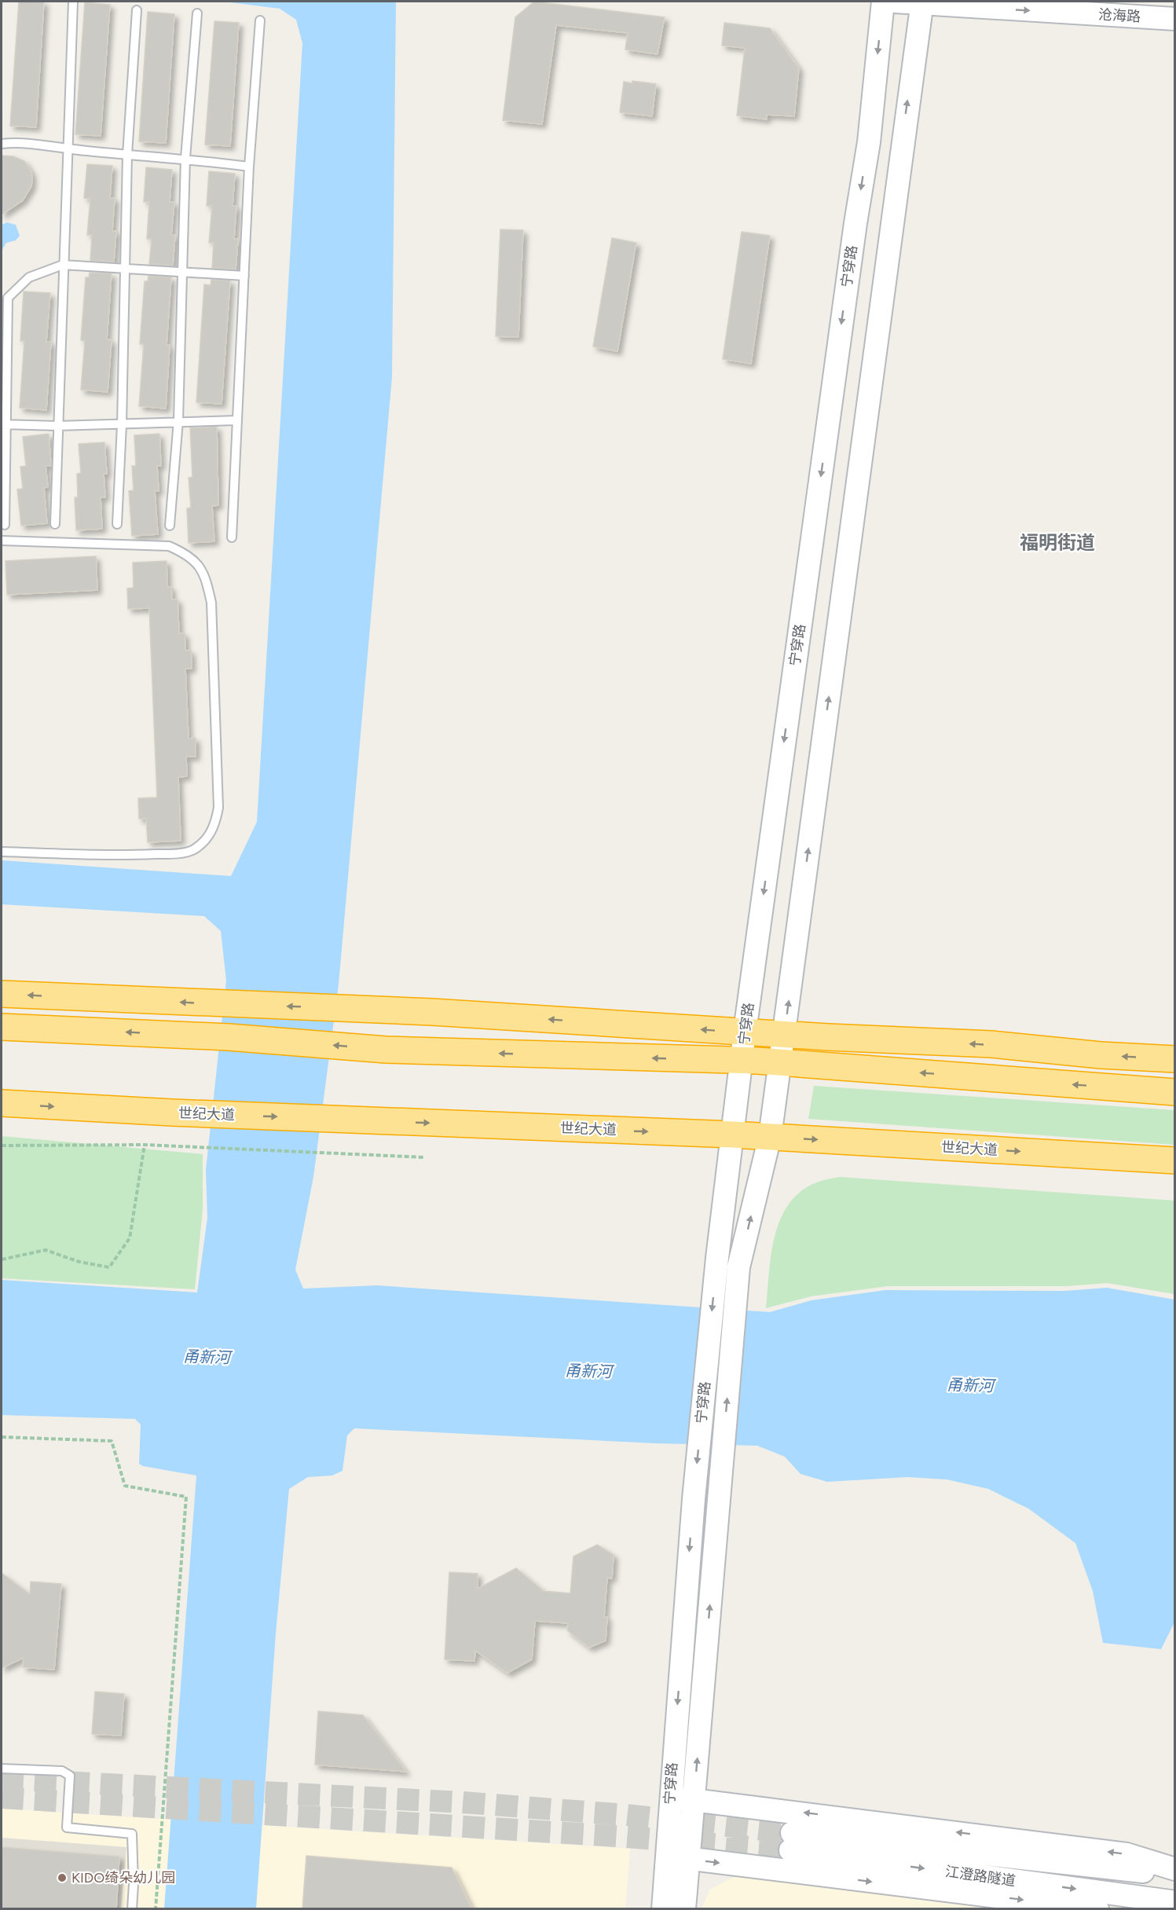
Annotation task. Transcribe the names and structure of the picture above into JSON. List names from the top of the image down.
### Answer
{
  "streets": {
    "highway": ["世纪大道"],
    "main road": ["沧海路", "宁穿路", "江澄路隧道"]
  },
  "crossings": [
    ["沧海路", "宁穿路"],
    ["宁穿路", "世纪大道"]
  ],
  "one_way": ["沧海路"],
  "districts": ["福明街道"],
  "water": ["甬新河"],
  "places": ["KIDO绮朵幼儿园"]
}
